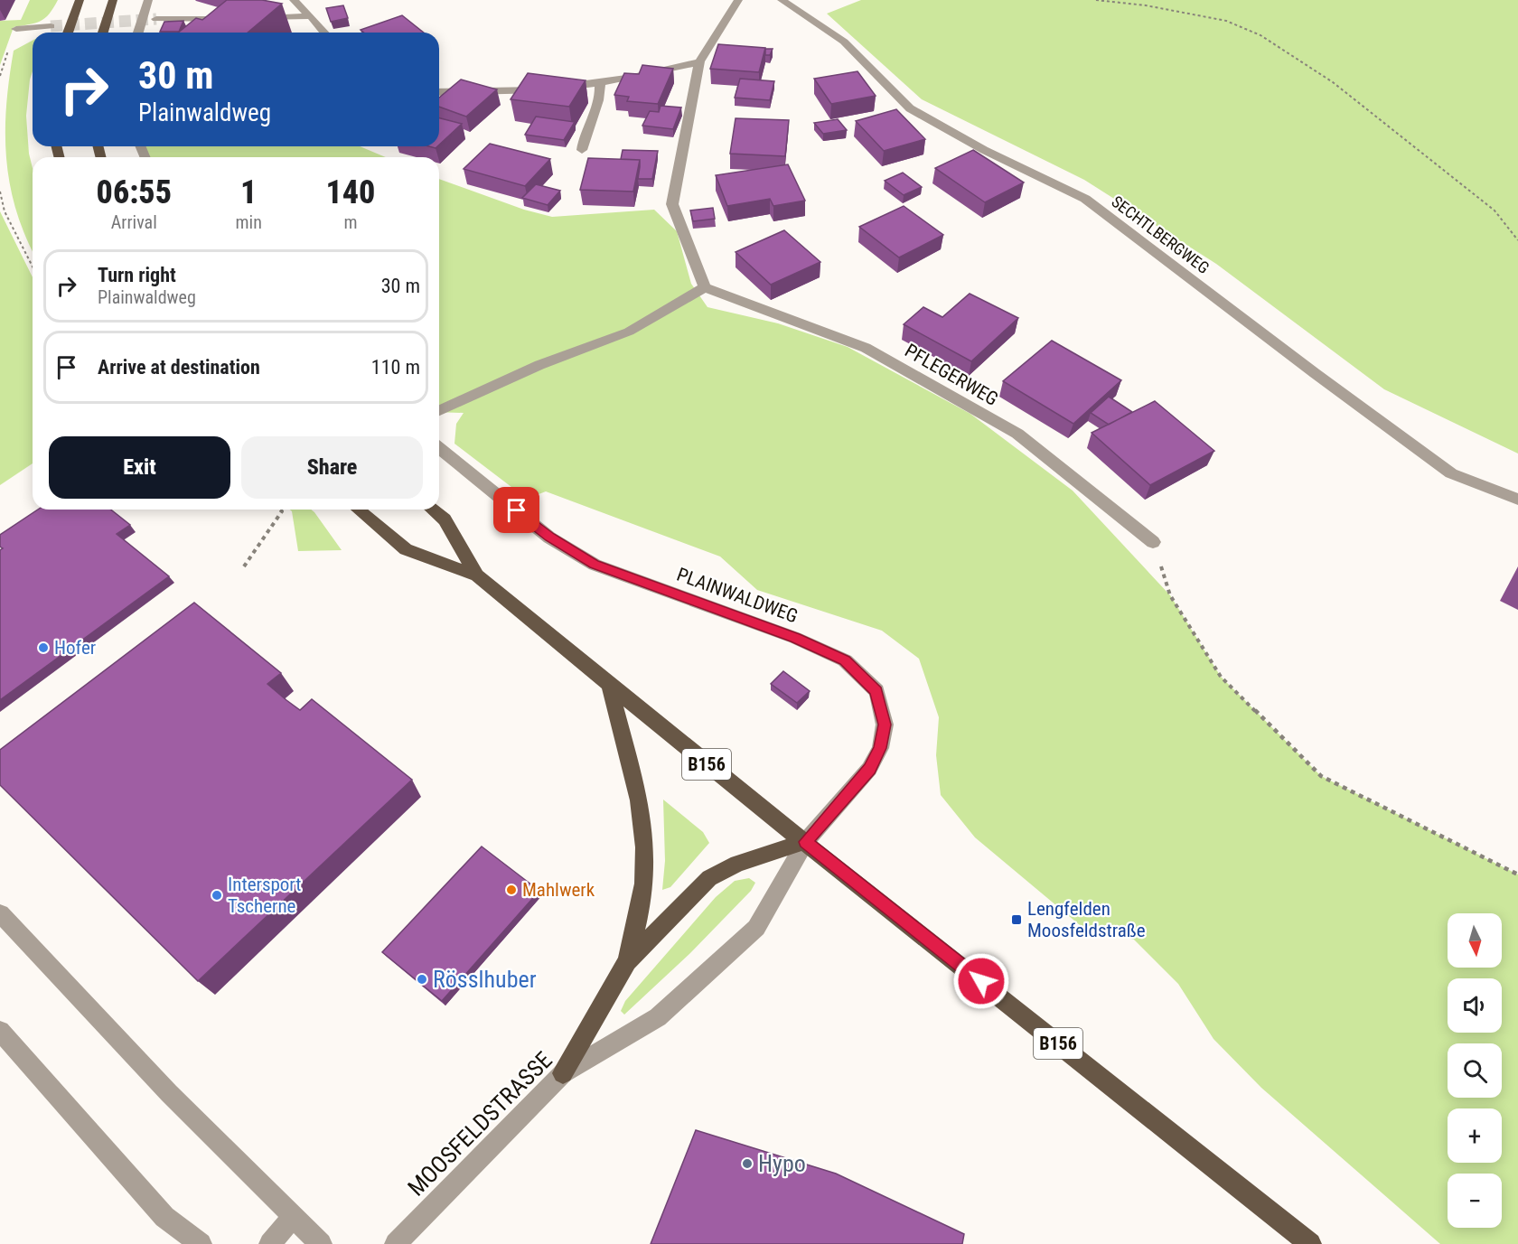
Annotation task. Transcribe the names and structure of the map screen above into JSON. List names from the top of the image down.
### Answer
{
  "streets": {
    "main road": ["B156"],
    "street": [
      "SECHTLBERGWEG",
      "PFLEGERWEG",
      "PLAINWALDWEG",
      "MOOSFELDSTRASSE"
    ]
  },
  "crossings": [
    ["PLAINWALDWEG", "B156"],
    ["PLAINWALDWEG", "MOOSFELDSTRASSE"],
    ["B156", "MOOSFELDSTRASSE"]
  ],
  "places": {
    "other": [
      "Hofer",
      "Mahlwerk",
      "Intersport Tscherne",
      "Rösslhuber",
      "Hypo"
    ],
    "transit": ["Lengfelden Moosfeldstraße"]
  },
  "north": "bottom",
  "page": {
    "turn": ["30 m", "Plainwaldweg"],
    "eta": [
      "06:55",
      "Arrival",
      "1",
      "min",
      "140",
      "m"
    ],
    "list": [
      {
        "name": "Turn right",
        "note": "Plainwaldweg",
        "value": "30 m"
      },
      {
        "name": "Arrive at destination",
        "value": "110 m"
      }
    ],
    "buttons": ["Exit", "Share"],
    "map_buttons": ["+", "−"]
  }
}
